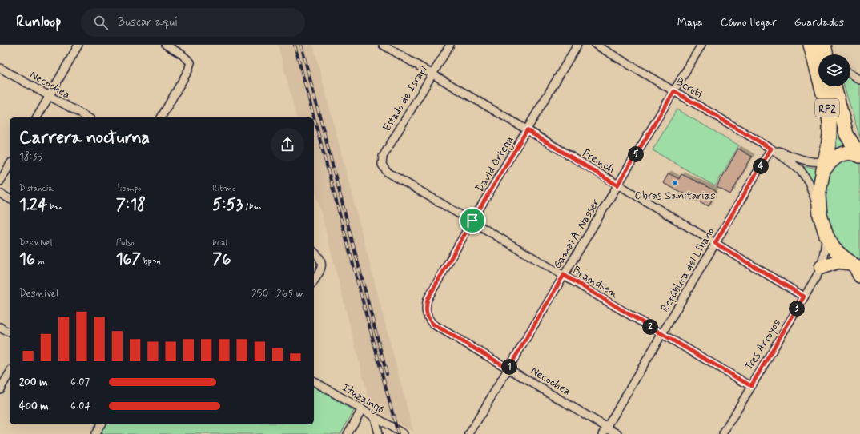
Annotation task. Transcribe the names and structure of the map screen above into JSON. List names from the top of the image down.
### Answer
{
  "streets": {
    "highway": ["RP2"],
    "street": [
      "Necochea",
      "Beruti",
      "Estado de Israel",
      "French",
      "David Ortega",
      "Gamal A. Nasser",
      "República del Líbano",
      "Brandsen",
      "Tres Arroyos",
      "Ituzaingó"
    ]
  },
  "crossings": [
    ["Necochea", "David Ortega"],
    ["Necochea", "Gamal A. Nasser"],
    ["Necochea", "República del Líbano"],
    ["Beruti", "RP2"],
    ["Beruti", "Gamal A. Nasser"],
    ["Beruti", "República del Líbano"],
    ["Estado de Israel", "French"],
    ["Estado de Israel", "Brandsen"],
    ["French", "David Ortega"],
    ["French", "Gamal A. Nasser"],
    ["French", "República del Líbano"],
    ["French", "Tres Arroyos"],
    ["David Ortega", "Brandsen"],
    ["Gamal A. Nasser", "Brandsen"],
    ["República del Líbano", "Brandsen"],
    ["Brandsen", "Tres Arroyos"]
  ],
  "places": ["Obras Sanitarias"],
  "page": {
    "header": "Runloop",
    "search": "Buscar aquí",
    "nav": ["Mapa", "Cómo llegar", "Guardados"],
    "heading": ["Carrera nocturna", "18:39"],
    "pins": [
      "5",
      "4",
      "3",
      "2",
      "1"
    ],
    "stats": [
      ["Distancia", "1.24 km"],
      ["Tiempo", "7:18"],
      ["Ritmo", "5:53 /km"],
      ["Desnivel", "16 m"],
      ["Pulso", "167 bpm"],
      ["kcal", "76"]
    ],
    "chart": ["Desnivel", "250–265 m"],
    "list": [
      {
        "name": "200 m",
        "note": "6:07"
      },
      {
        "name": "400 m",
        "note": "6:04"
      }
    ]
  }
}
